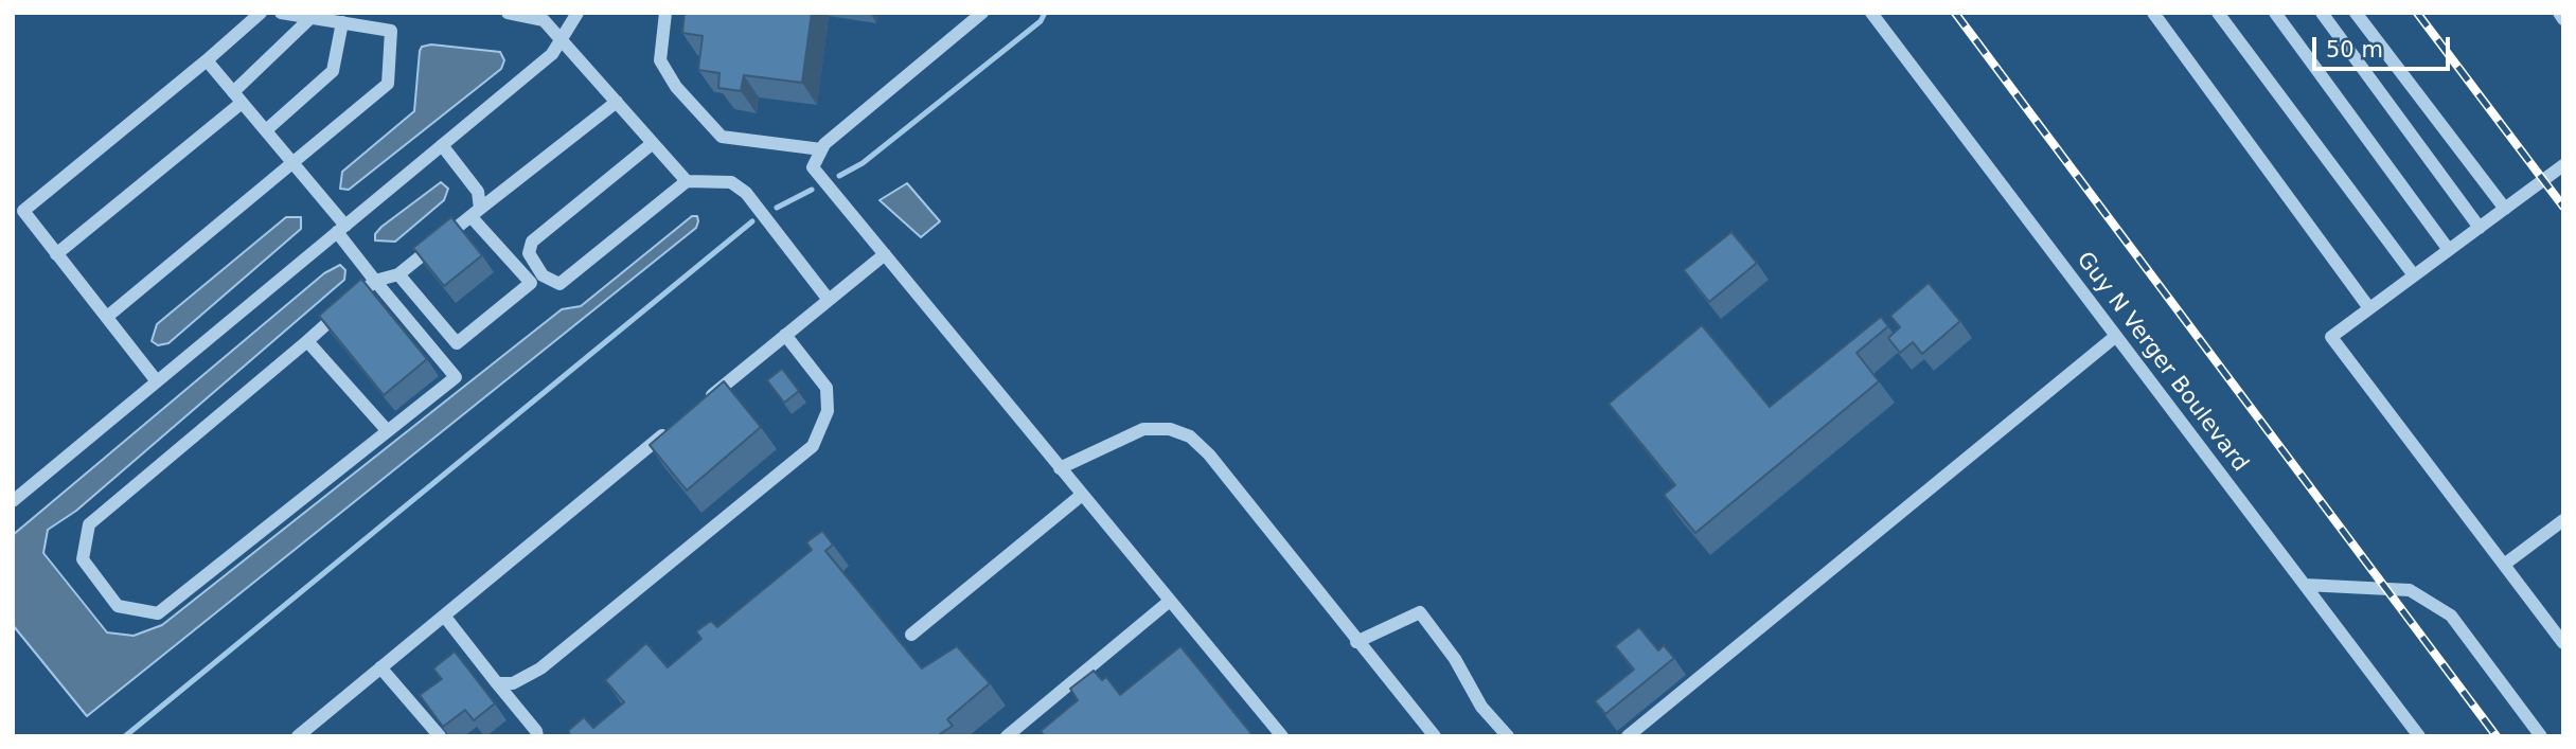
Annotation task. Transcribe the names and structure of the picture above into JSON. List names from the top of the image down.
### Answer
{
  "streets": {
    "street": ["Guy N Verger Boulevard"]
  },
  "scale_bar": "50 m"
}
